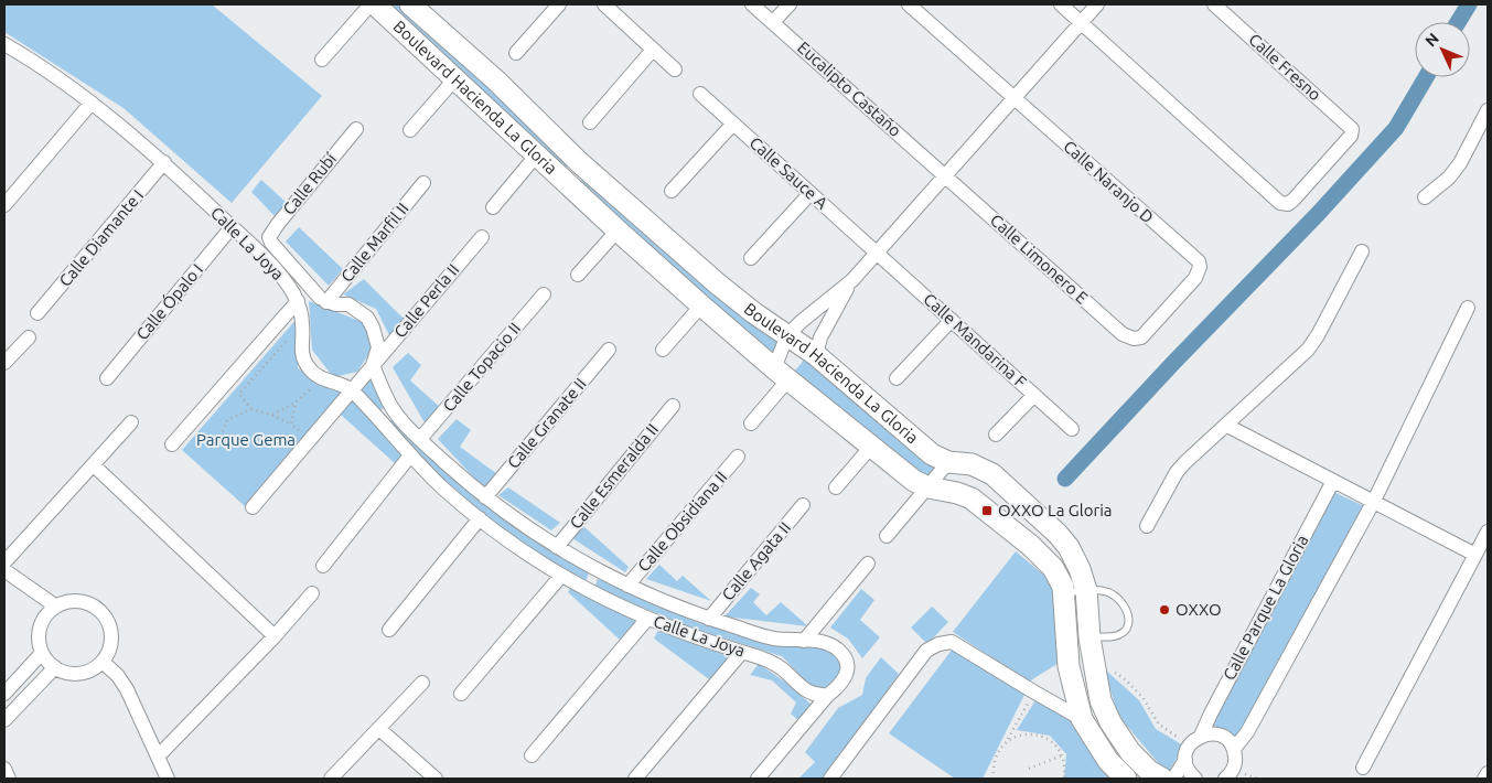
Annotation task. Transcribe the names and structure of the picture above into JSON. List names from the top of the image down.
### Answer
{
  "streets": {
    "street": [
      "Calle Fresno",
      "Eucalipto Castaño",
      "Boulevard Hacienda La Gloria",
      "Calle Sauce A",
      "Calle Naranjo D",
      "Calle Rubí",
      "Calle Diamante I",
      "Calle Marfil II",
      "Calle La Joya",
      "Calle Limonero E",
      "Calle Perla II",
      "Calle Ópalo I",
      "Calle Mandarina F",
      "Calle Topacio II",
      "Calle Granate II",
      "Calle Esmeralda II",
      "Calle Obsidiana II",
      "Calle Agata II",
      "Calle Parque La Gloria"
    ]
  },
  "crossings": [
    ["Eucalipto Castaño", "Calle Limonero E"],
    ["Calle Sauce A", "Calle Mandarina F"],
    ["Calle Naranjo D", "Calle Limonero E"],
    ["Calle Rubí", "Calle La Joya"],
    ["Calle Diamante I", "Calle La Joya"],
    ["Calle Marfil II", "Calle La Joya"],
    ["Calle La Joya", "Calle Perla II"],
    ["Calle La Joya", "Calle Ópalo I"],
    ["Calle La Joya", "Calle Topacio II"],
    ["Calle La Joya", "Calle Granate II"],
    ["Calle La Joya", "Calle Esmeralda II"],
    ["Calle La Joya", "Calle Obsidiana II"],
    ["Calle La Joya", "Calle Agata II"]
  ],
  "parks": ["Parque Gema"],
  "places": {
    "transit": ["OXXO La Gloria"],
    "other": ["OXXO"]
  },
  "north": "top left"
}
